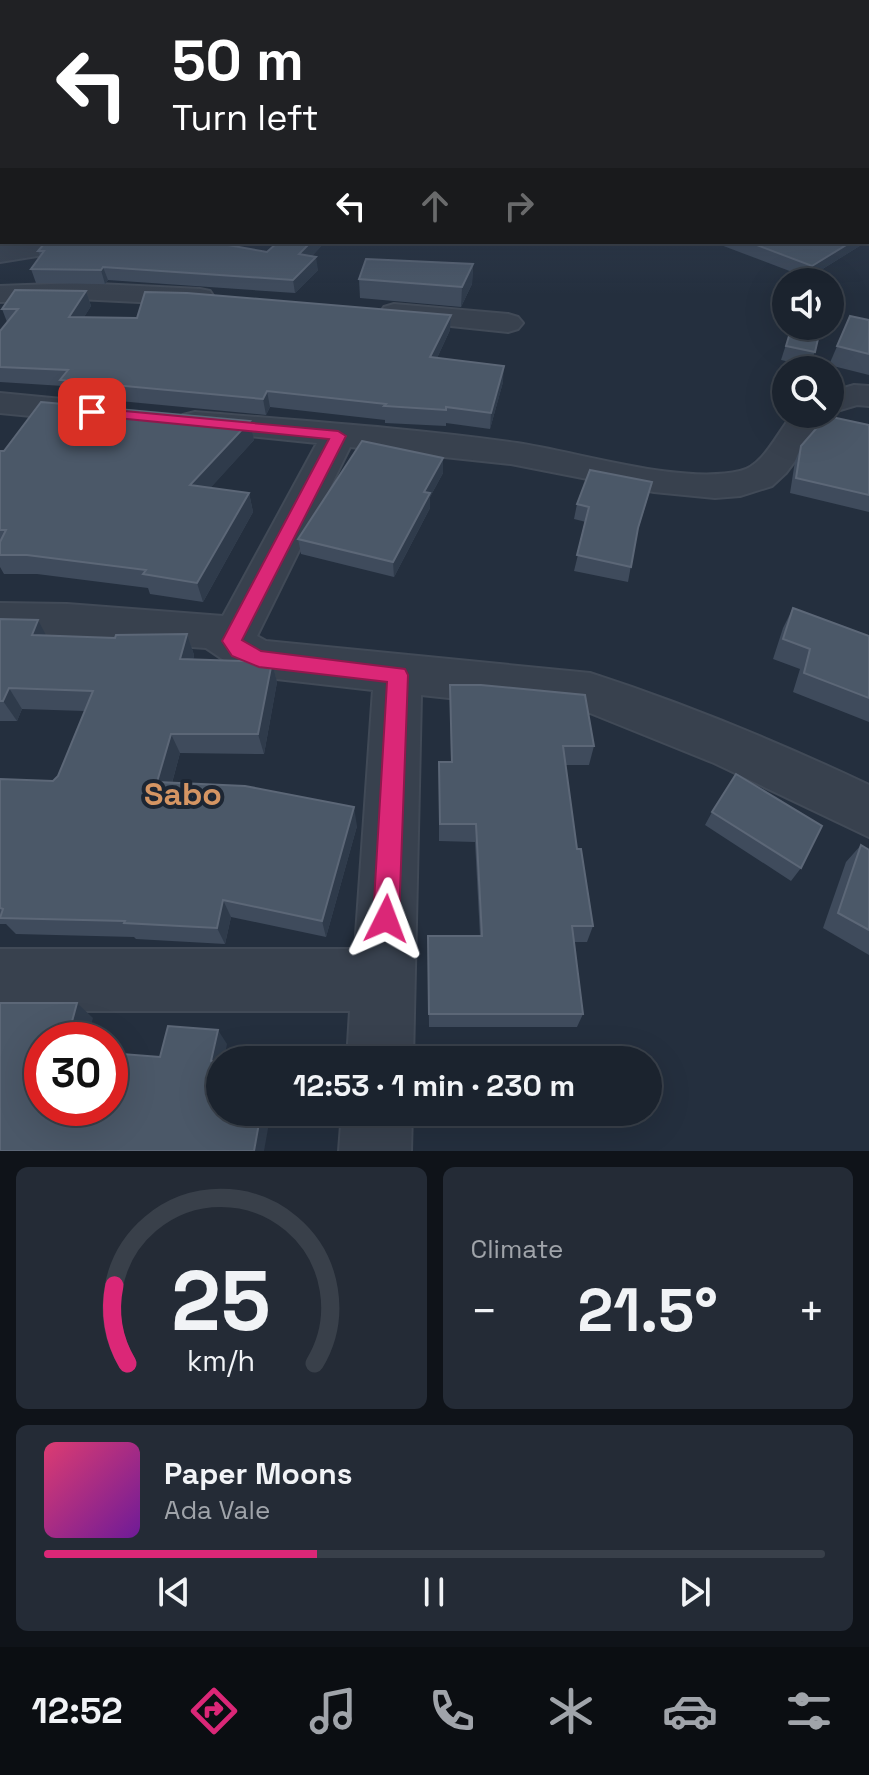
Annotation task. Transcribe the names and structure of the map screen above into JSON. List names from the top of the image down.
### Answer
{
  "districts": ["Sabo"],
  "page": {
    "turn": ["50 m", "Turn left"],
    "limit": "30",
    "trip": "12:53 · 1 min · 230 m",
    "tile": "Climate",
    "heat": ["−", "21.5°", "+"],
    "song": ["Paper Moons", "Ada Vale"],
    "tabs": "12:52",
    "gauge": ["25", "km/h"]
  }
}
